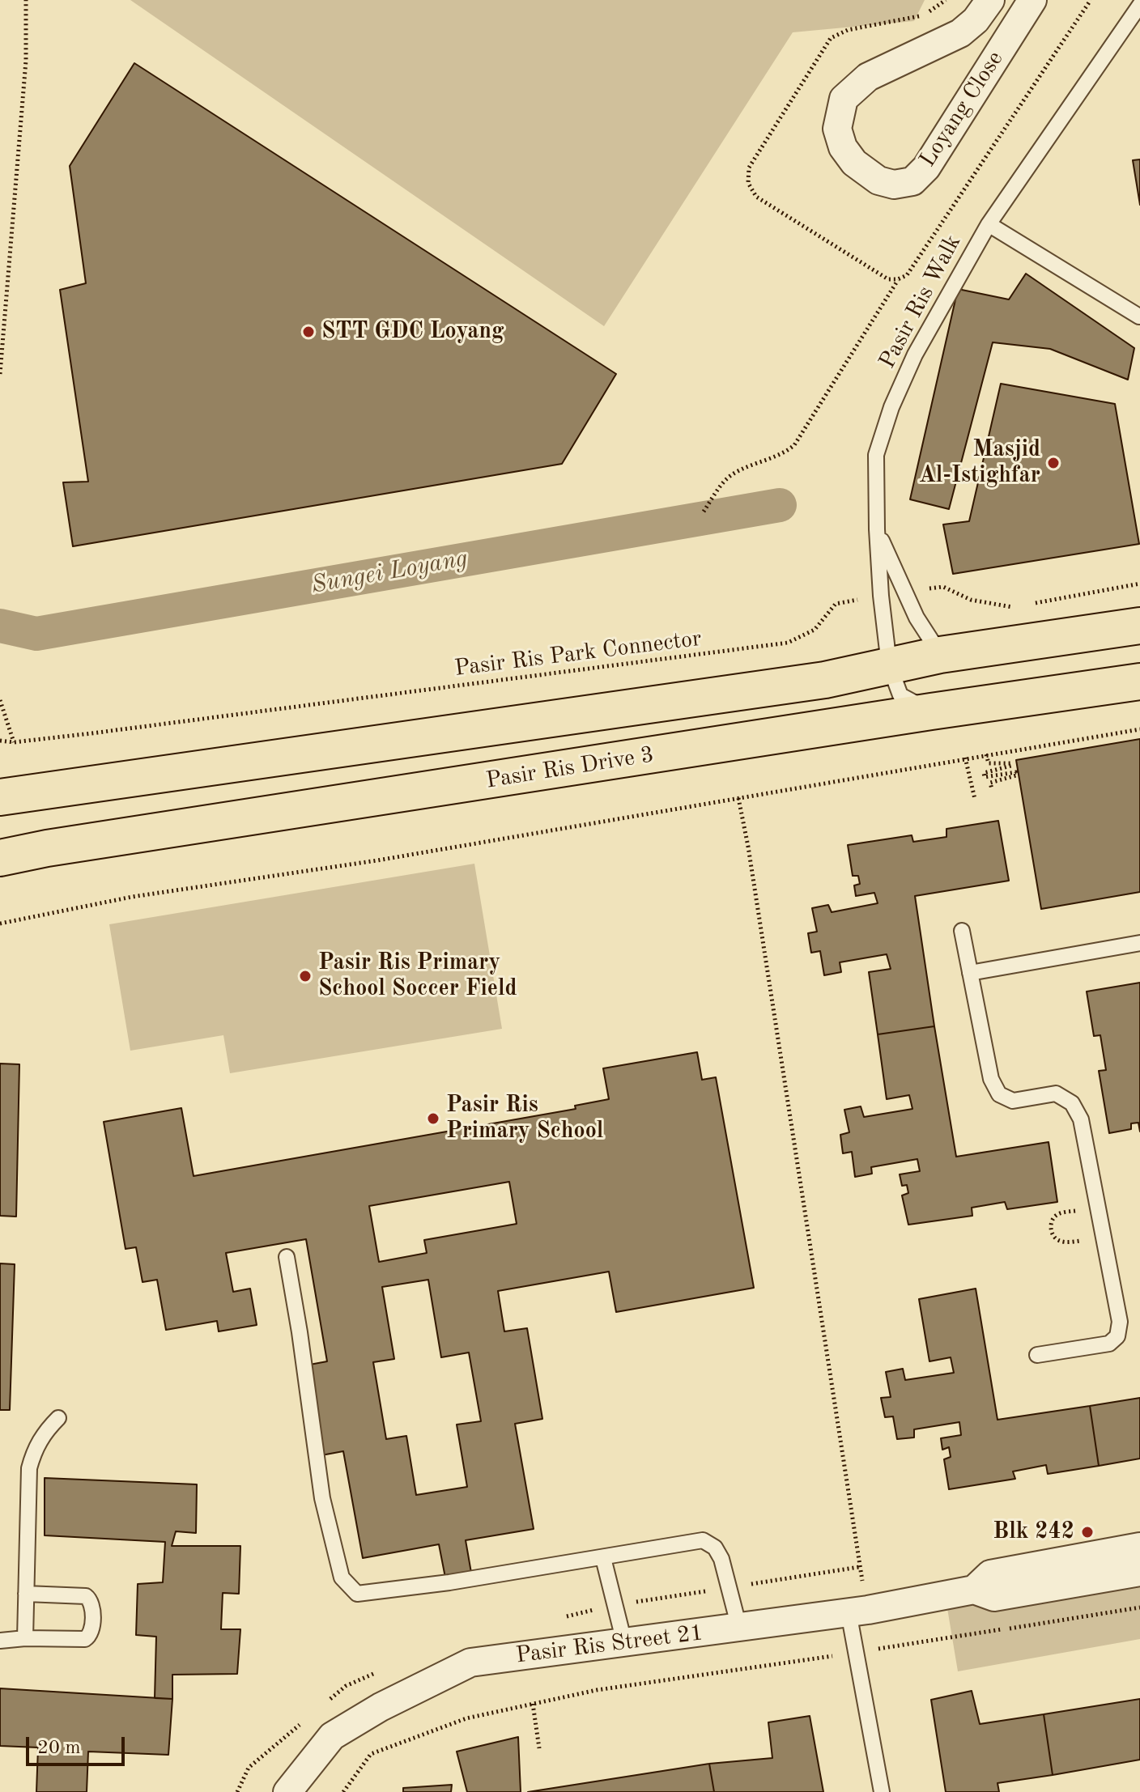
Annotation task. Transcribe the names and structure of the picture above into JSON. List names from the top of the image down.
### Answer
{
  "streets": {
    "main road": ["Pasir Ris Drive 3"],
    "street": ["Loyang Close", "Pasir Ris Street 21"],
    "lane": ["Pasir Ris Walk"],
    "path": ["Pasir Ris Park Connector"]
  },
  "crossings": [
    ["Pasir Ris Walk", "Pasir Ris Park Connector"],
    ["Pasir Ris Walk", "Pasir Ris Drive 3"]
  ],
  "water": ["Sungei Loyang"],
  "places": [
    "STT GDC Loyang",
    "Masjid Al-Istighfar",
    "Pasir Ris Primary School Soccer Field",
    "Pasir Ris Primary School",
    "Blk 242"
  ],
  "scale_bar": "20 m"
}
